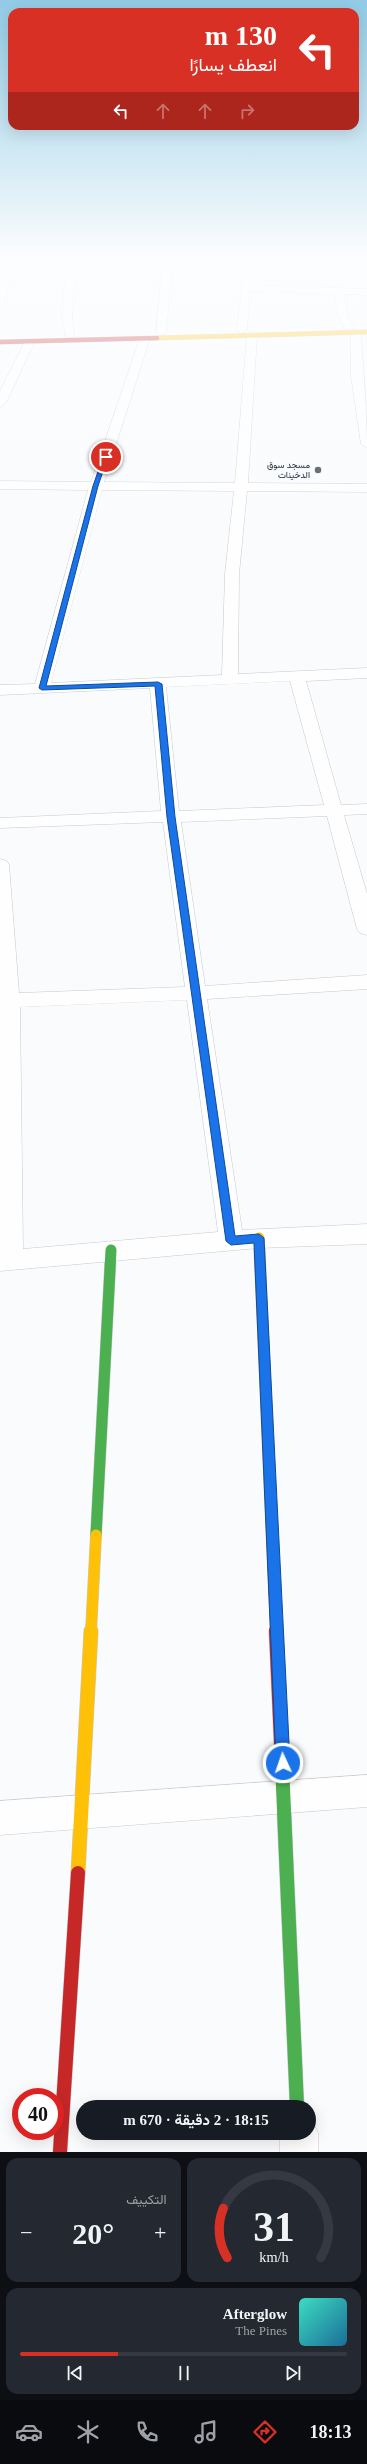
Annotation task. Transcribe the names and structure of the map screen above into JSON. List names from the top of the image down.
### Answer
{
  "places": ["مسجد سوق الدخينات"],
  "page": {
    "turn": ["130 m", "انعطف يسارًا"],
    "limit": "40",
    "trip": "18:15 · 2 دقيقة · 670 m",
    "tile": "التكييف",
    "heat": ["−", "20°", "+"],
    "song": ["Afterglow", "The Pines"],
    "tabs": "18:13",
    "gauge": ["31", "km/h"]
  }
}
